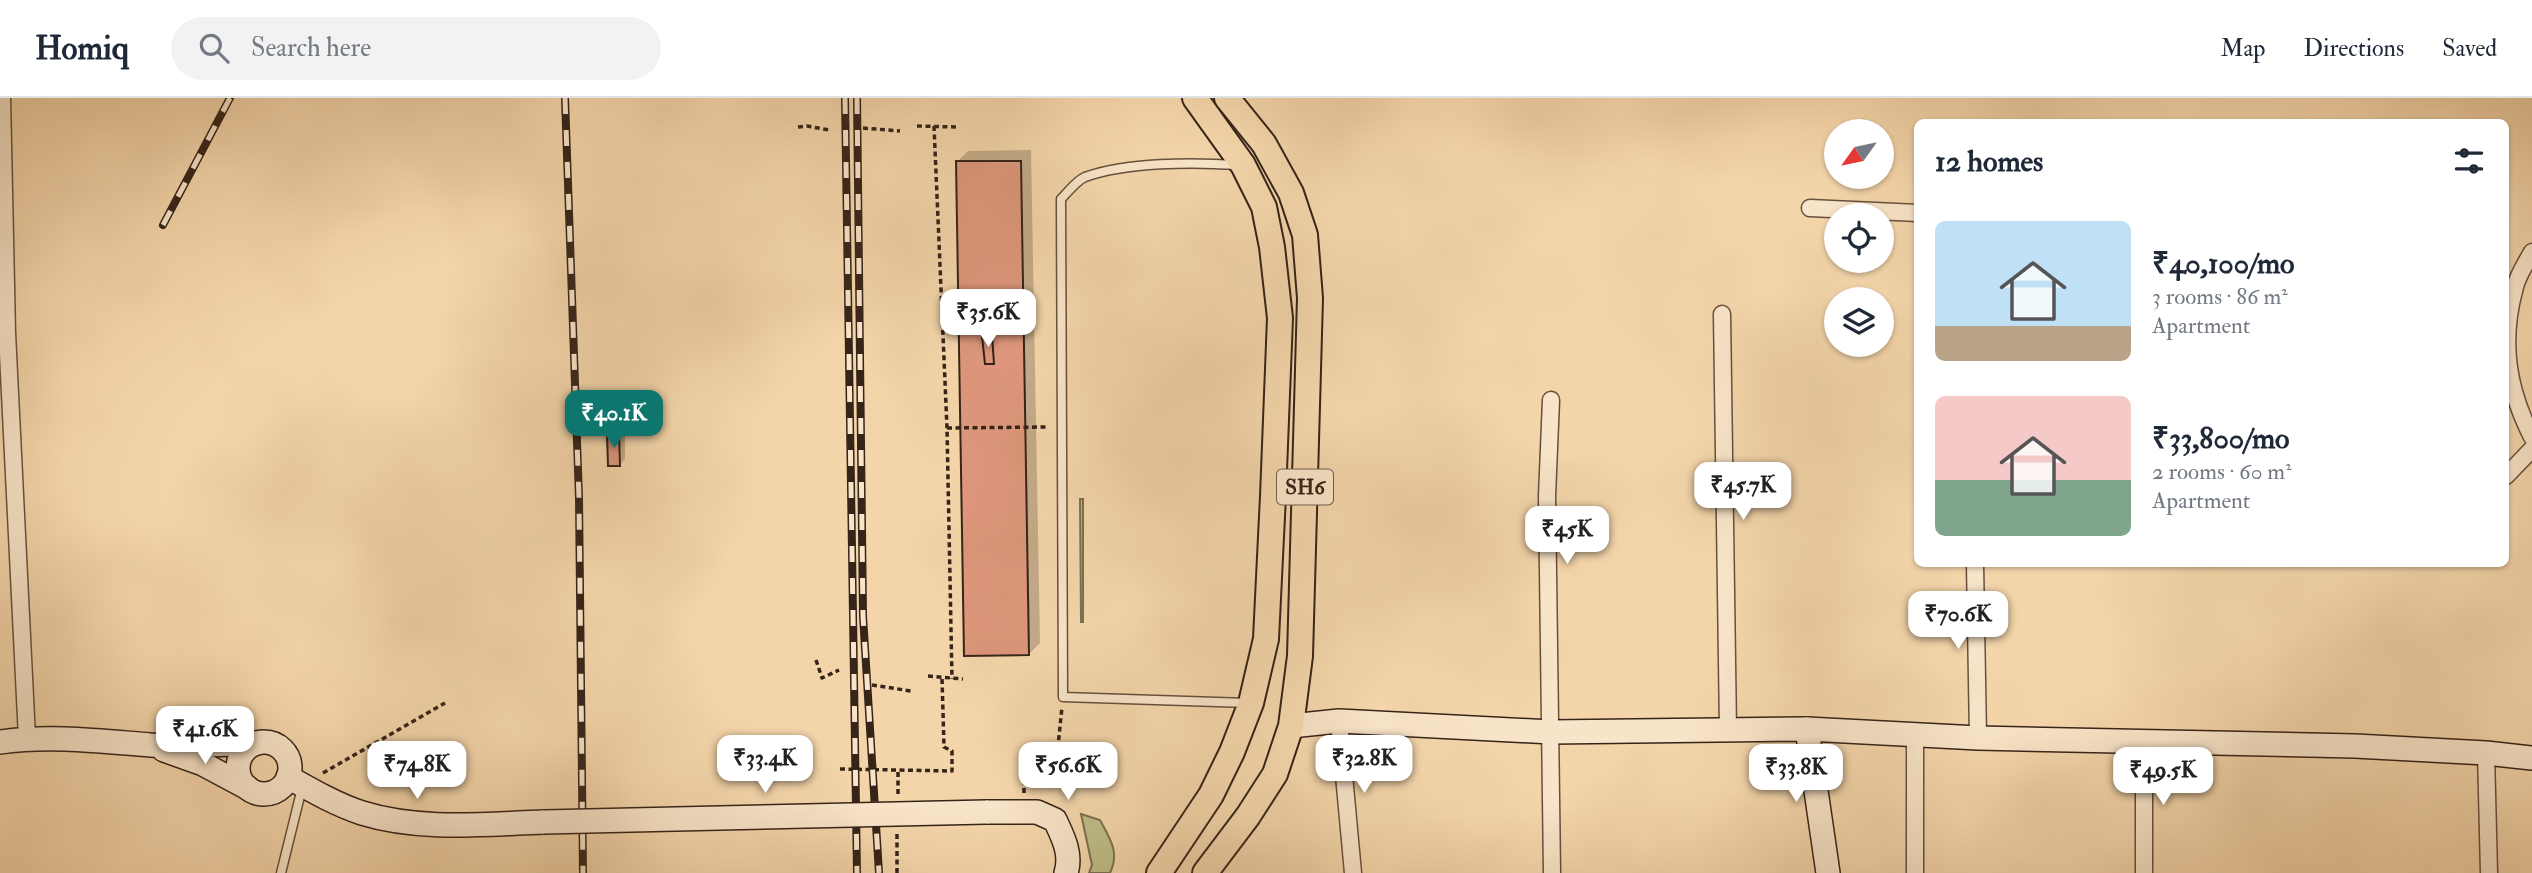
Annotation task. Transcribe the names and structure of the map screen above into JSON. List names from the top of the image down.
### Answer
{
  "streets": {
    "main road": ["SH6"]
  },
  "north": "bottom left",
  "page": {
    "header": "Homiq",
    "search": "Search here",
    "nav": ["Map", "Directions", "Saved"],
    "heading": "12 homes",
    "list": [
      {
        "name": "₹40,100/mo",
        "note": "3 rooms · 86 m² · Apartment"
      },
      {
        "name": "₹33,800/mo",
        "note": "2 rooms · 60 m² · Apartment"
      }
    ],
    "price": [
      "₹35.6K",
      "₹40.1K",
      "₹45.7K",
      "₹45K",
      "₹70.6K",
      "₹41.6K",
      "₹33.4K",
      "₹32.8K",
      "₹74.8K",
      "₹56.6K",
      "₹33.8K",
      "₹49.5K"
    ]
  }
}
